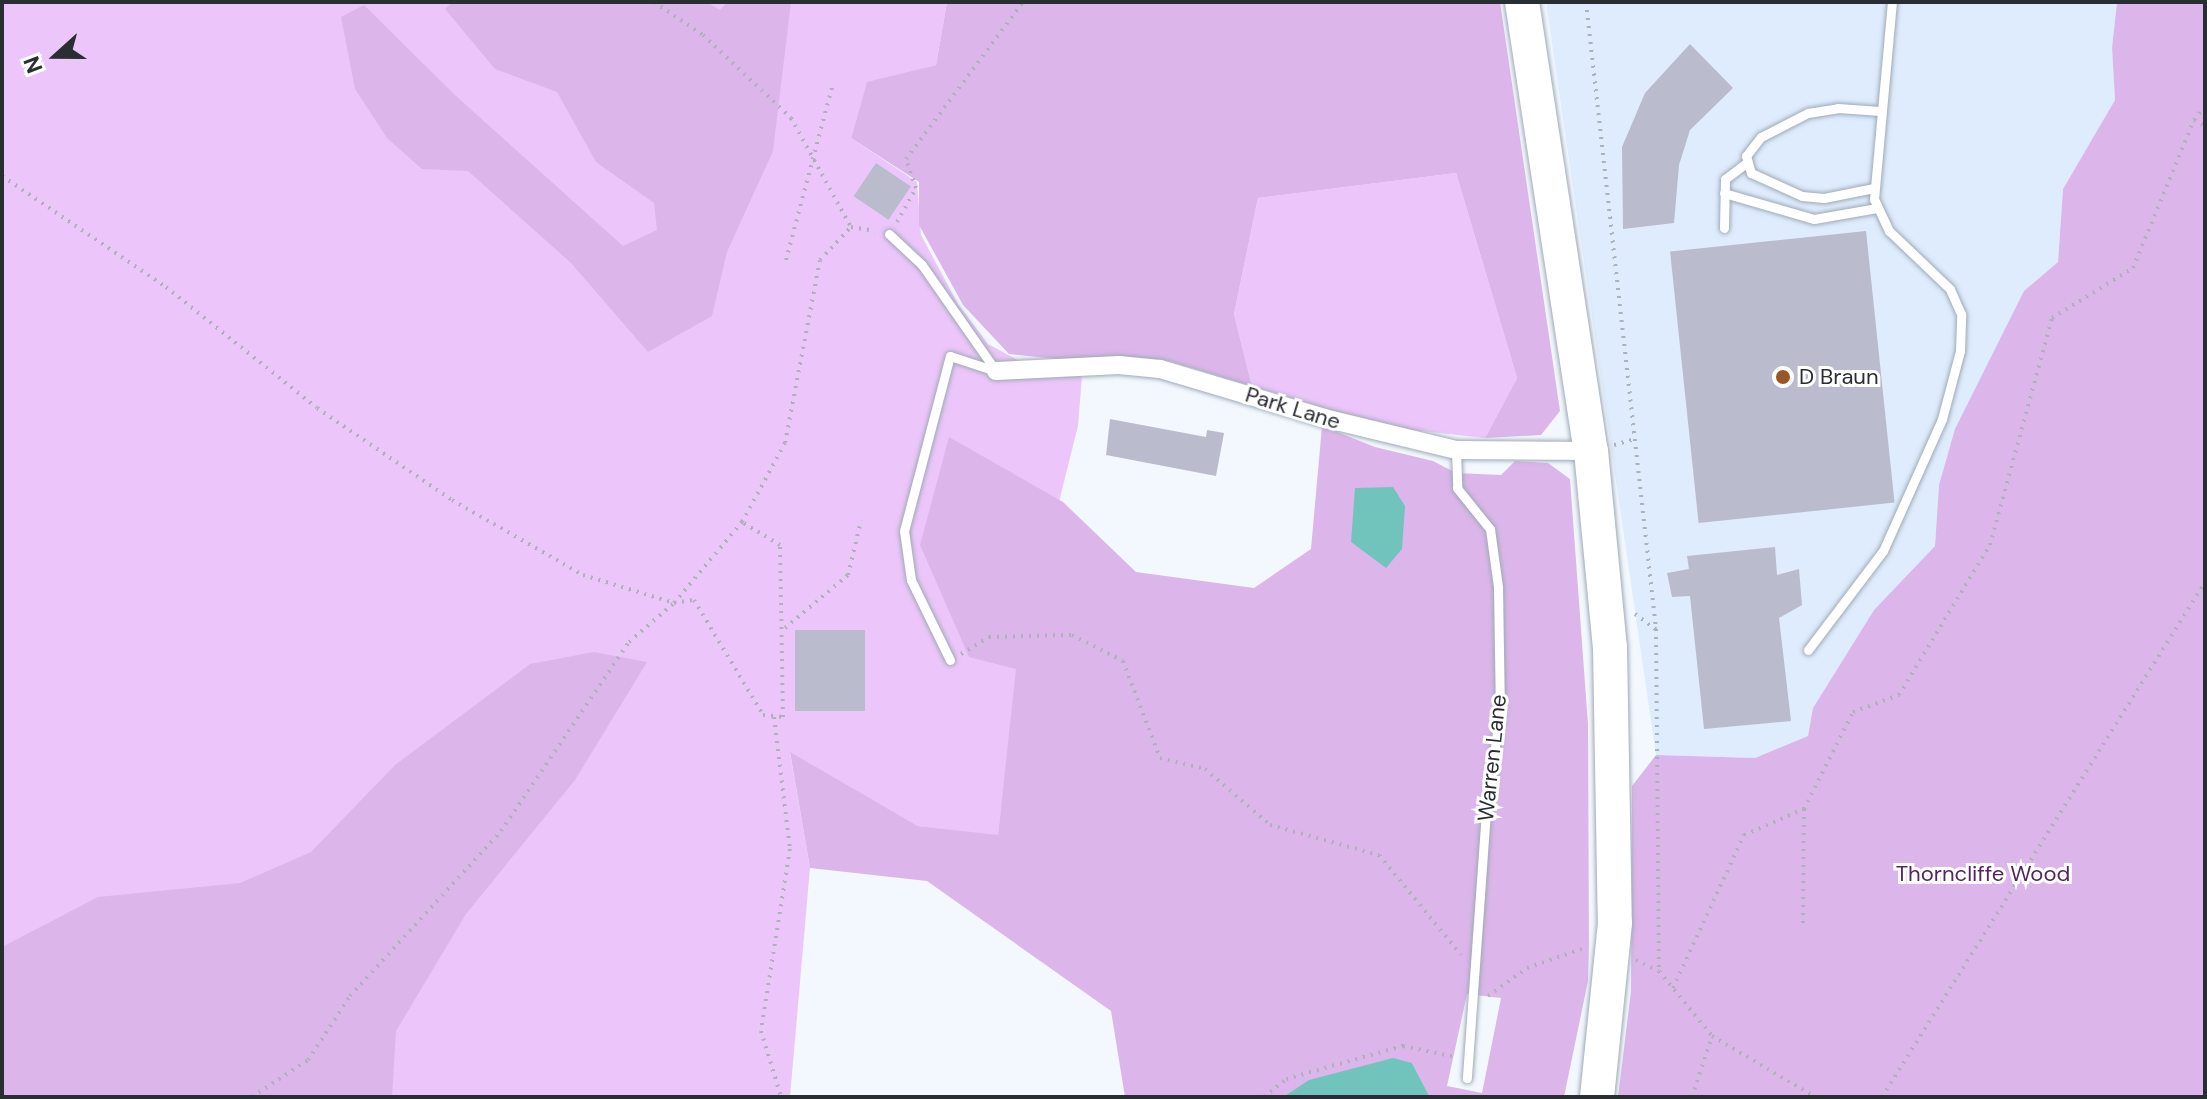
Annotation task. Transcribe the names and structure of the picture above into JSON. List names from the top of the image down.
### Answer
{
  "streets": {
    "street": ["Park Lane"],
    "lane": ["Warren Lane"]
  },
  "crossings": [
    ["Park Lane", "Warren Lane"]
  ],
  "parks": ["Thorncliffe Wood"],
  "places": ["D Braun"],
  "north": "left"
}
